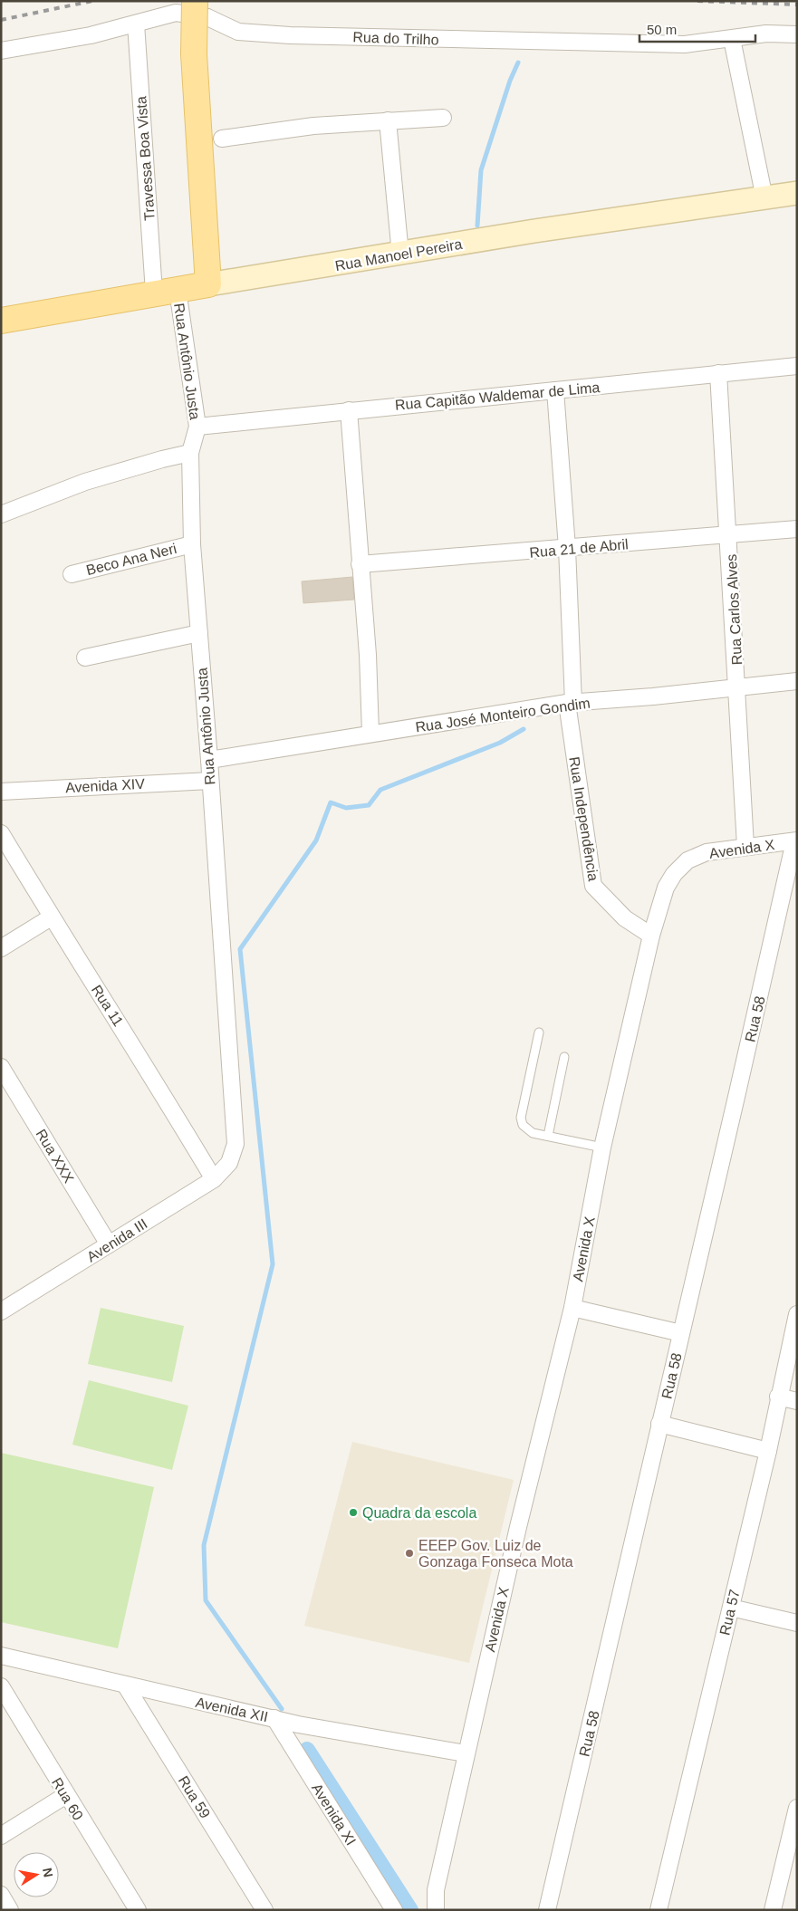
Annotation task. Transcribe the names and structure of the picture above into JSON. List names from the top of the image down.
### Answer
{
  "streets": {
    "main road": ["Rua Manoel Pereira"],
    "street": [
      "Rua do Trilho",
      "Travessa Boa Vista",
      "Rua Antônio Justa",
      "Rua Capitão Waldemar de Lima",
      "Rua 21 de Abril",
      "Beco Ana Neri",
      "Rua Carlos Alves",
      "Rua José Monteiro Gondim",
      "Avenida XIV",
      "Rua Independência",
      "Avenida X",
      "Rua 11",
      "Rua 58",
      "Rua XXX",
      "Avenida III",
      "Rua 57",
      "Avenida XII",
      "Rua 59",
      "Rua 60",
      "Avenida XI"
    ]
  },
  "crossings": [
    ["Rua do Trilho", "Travessa Boa Vista"],
    ["Travessa Boa Vista", "Rua Manoel Pereira"],
    ["Travessa Boa Vista", "Rua Antônio Justa"],
    ["Rua Manoel Pereira", "Rua Antônio Justa"],
    ["Rua Antônio Justa", "Rua Capitão Waldemar de Lima"],
    ["Rua Antônio Justa", "Beco Ana Neri"],
    ["Rua Antônio Justa", "Rua José Monteiro Gondim"],
    ["Rua Antônio Justa", "Avenida XIV"],
    ["Rua Antônio Justa", "Avenida III"],
    ["Rua Capitão Waldemar de Lima", "Rua Carlos Alves"],
    ["Rua Capitão Waldemar de Lima", "Rua Independência"],
    ["Rua 21 de Abril", "Rua Carlos Alves"],
    ["Rua 21 de Abril", "Rua Independência"],
    ["Rua Carlos Alves", "Rua José Monteiro Gondim"],
    ["Rua Carlos Alves", "Avenida X"],
    ["Rua José Monteiro Gondim", "Rua Independência"],
    ["Rua Independência", "Avenida X"],
    ["Avenida X", "Rua 58"],
    ["Avenida X", "Avenida XII"],
    ["Rua 11", "Avenida III"],
    ["Rua XXX", "Avenida III"],
    ["Avenida XII", "Rua 59"],
    ["Avenida XII", "Avenida XI"]
  ],
  "places": ["Quadra da escola", "EEEP Gov. Luiz de Gonzaga Fonseca Mota"],
  "scale_bar": "50 m",
  "north": "right"
}
